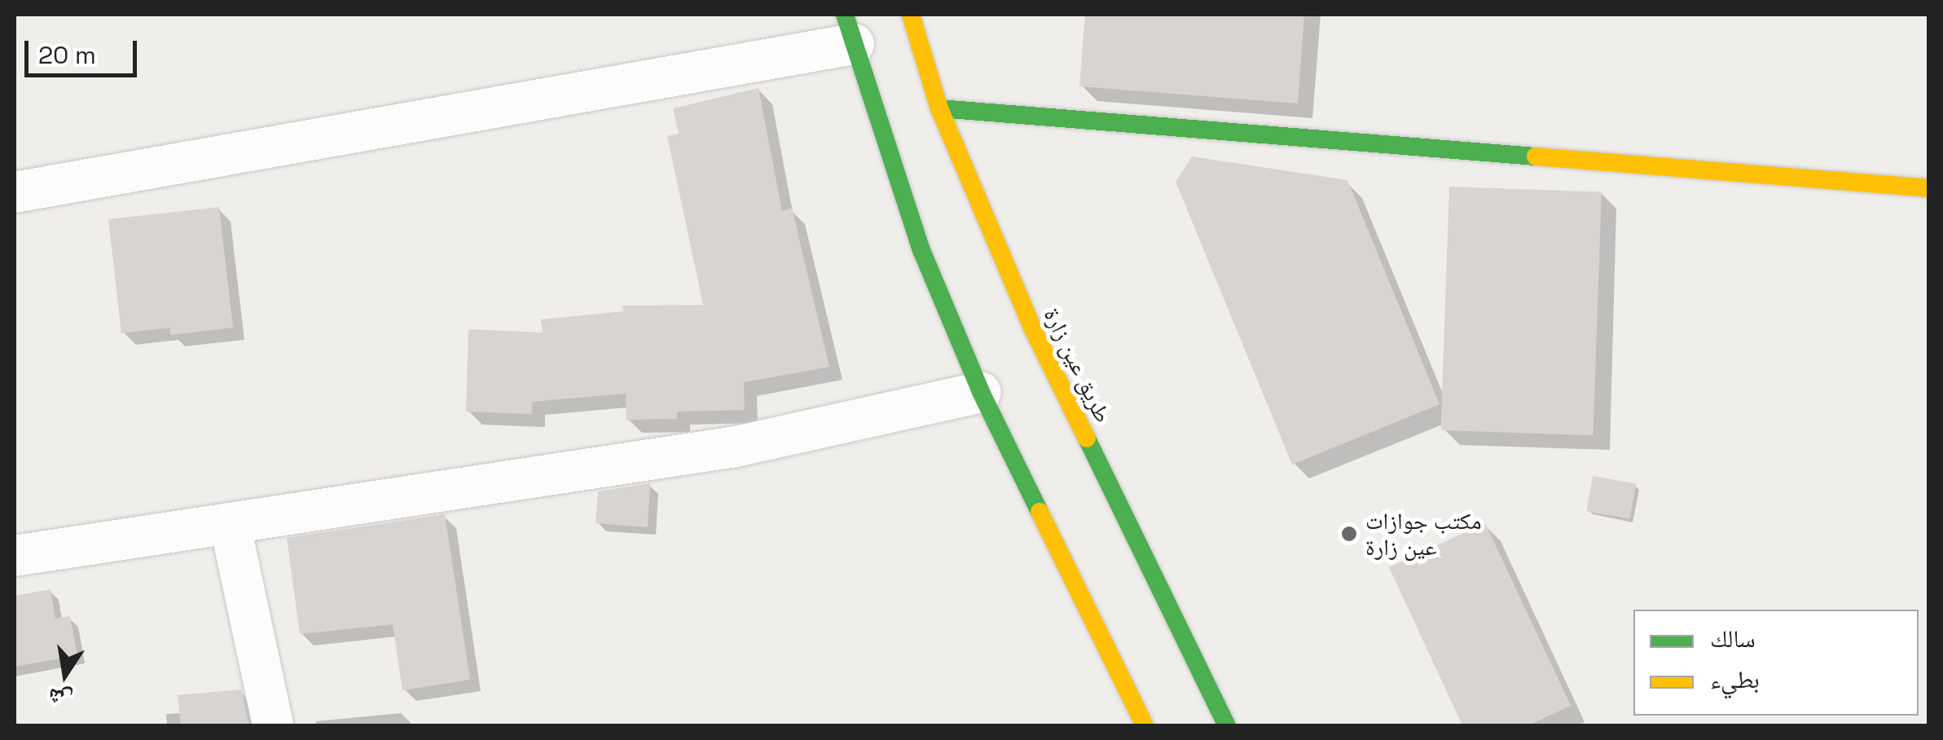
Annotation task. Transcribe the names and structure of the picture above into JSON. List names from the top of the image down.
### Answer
{
  "streets": {
    "main road": ["طريق عين زارة"]
  },
  "places": ["مكتب جوازات عين زارة"],
  "legend": ["سالك", "بطيء"],
  "scale_bar": "20 m",
  "north": "bottom"
}
